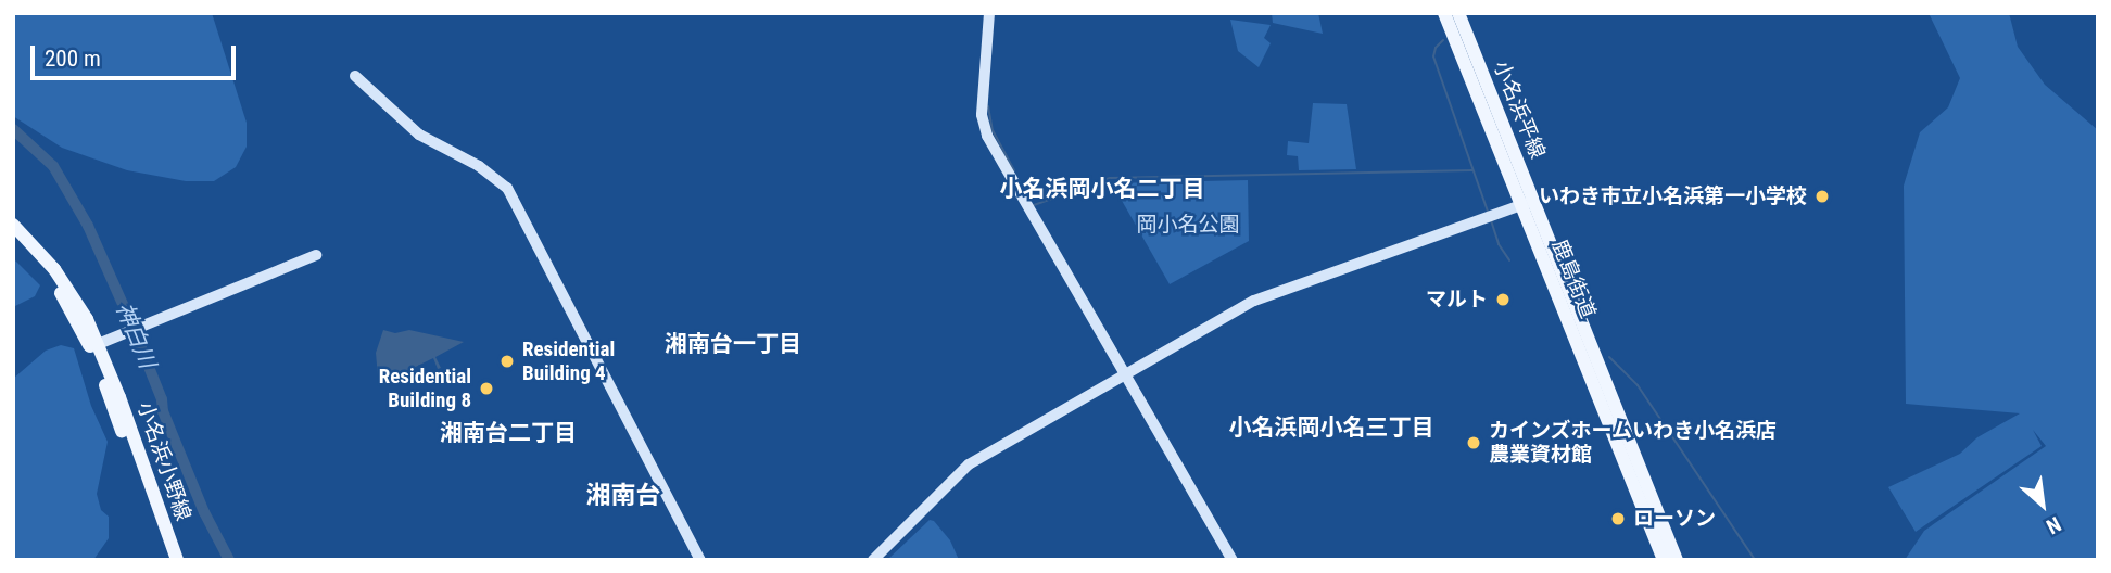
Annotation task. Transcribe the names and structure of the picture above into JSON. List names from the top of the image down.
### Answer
{
  "streets": {
    "main road": ["小名浜平線", "鹿島街道", "小名浜小野線"]
  },
  "crossings": [
    ["小名浜平線", "鹿島街道"]
  ],
  "districts": [
    "小名浜岡小名二丁目",
    "湘南台一丁目",
    "小名浜岡小名三丁目",
    "湘南台二丁目",
    "湘南台"
  ],
  "water": ["神白川"],
  "parks": ["岡小名公園"],
  "places": [
    "いわき市立小名浜第一小学校",
    "マルト",
    "Residential Building 4",
    "Residential Building 8",
    "カインズホームいわき小名浜店 農業資材館",
    "ローソン"
  ],
  "scale_bar": "200 m",
  "north": "bottom right"
}
